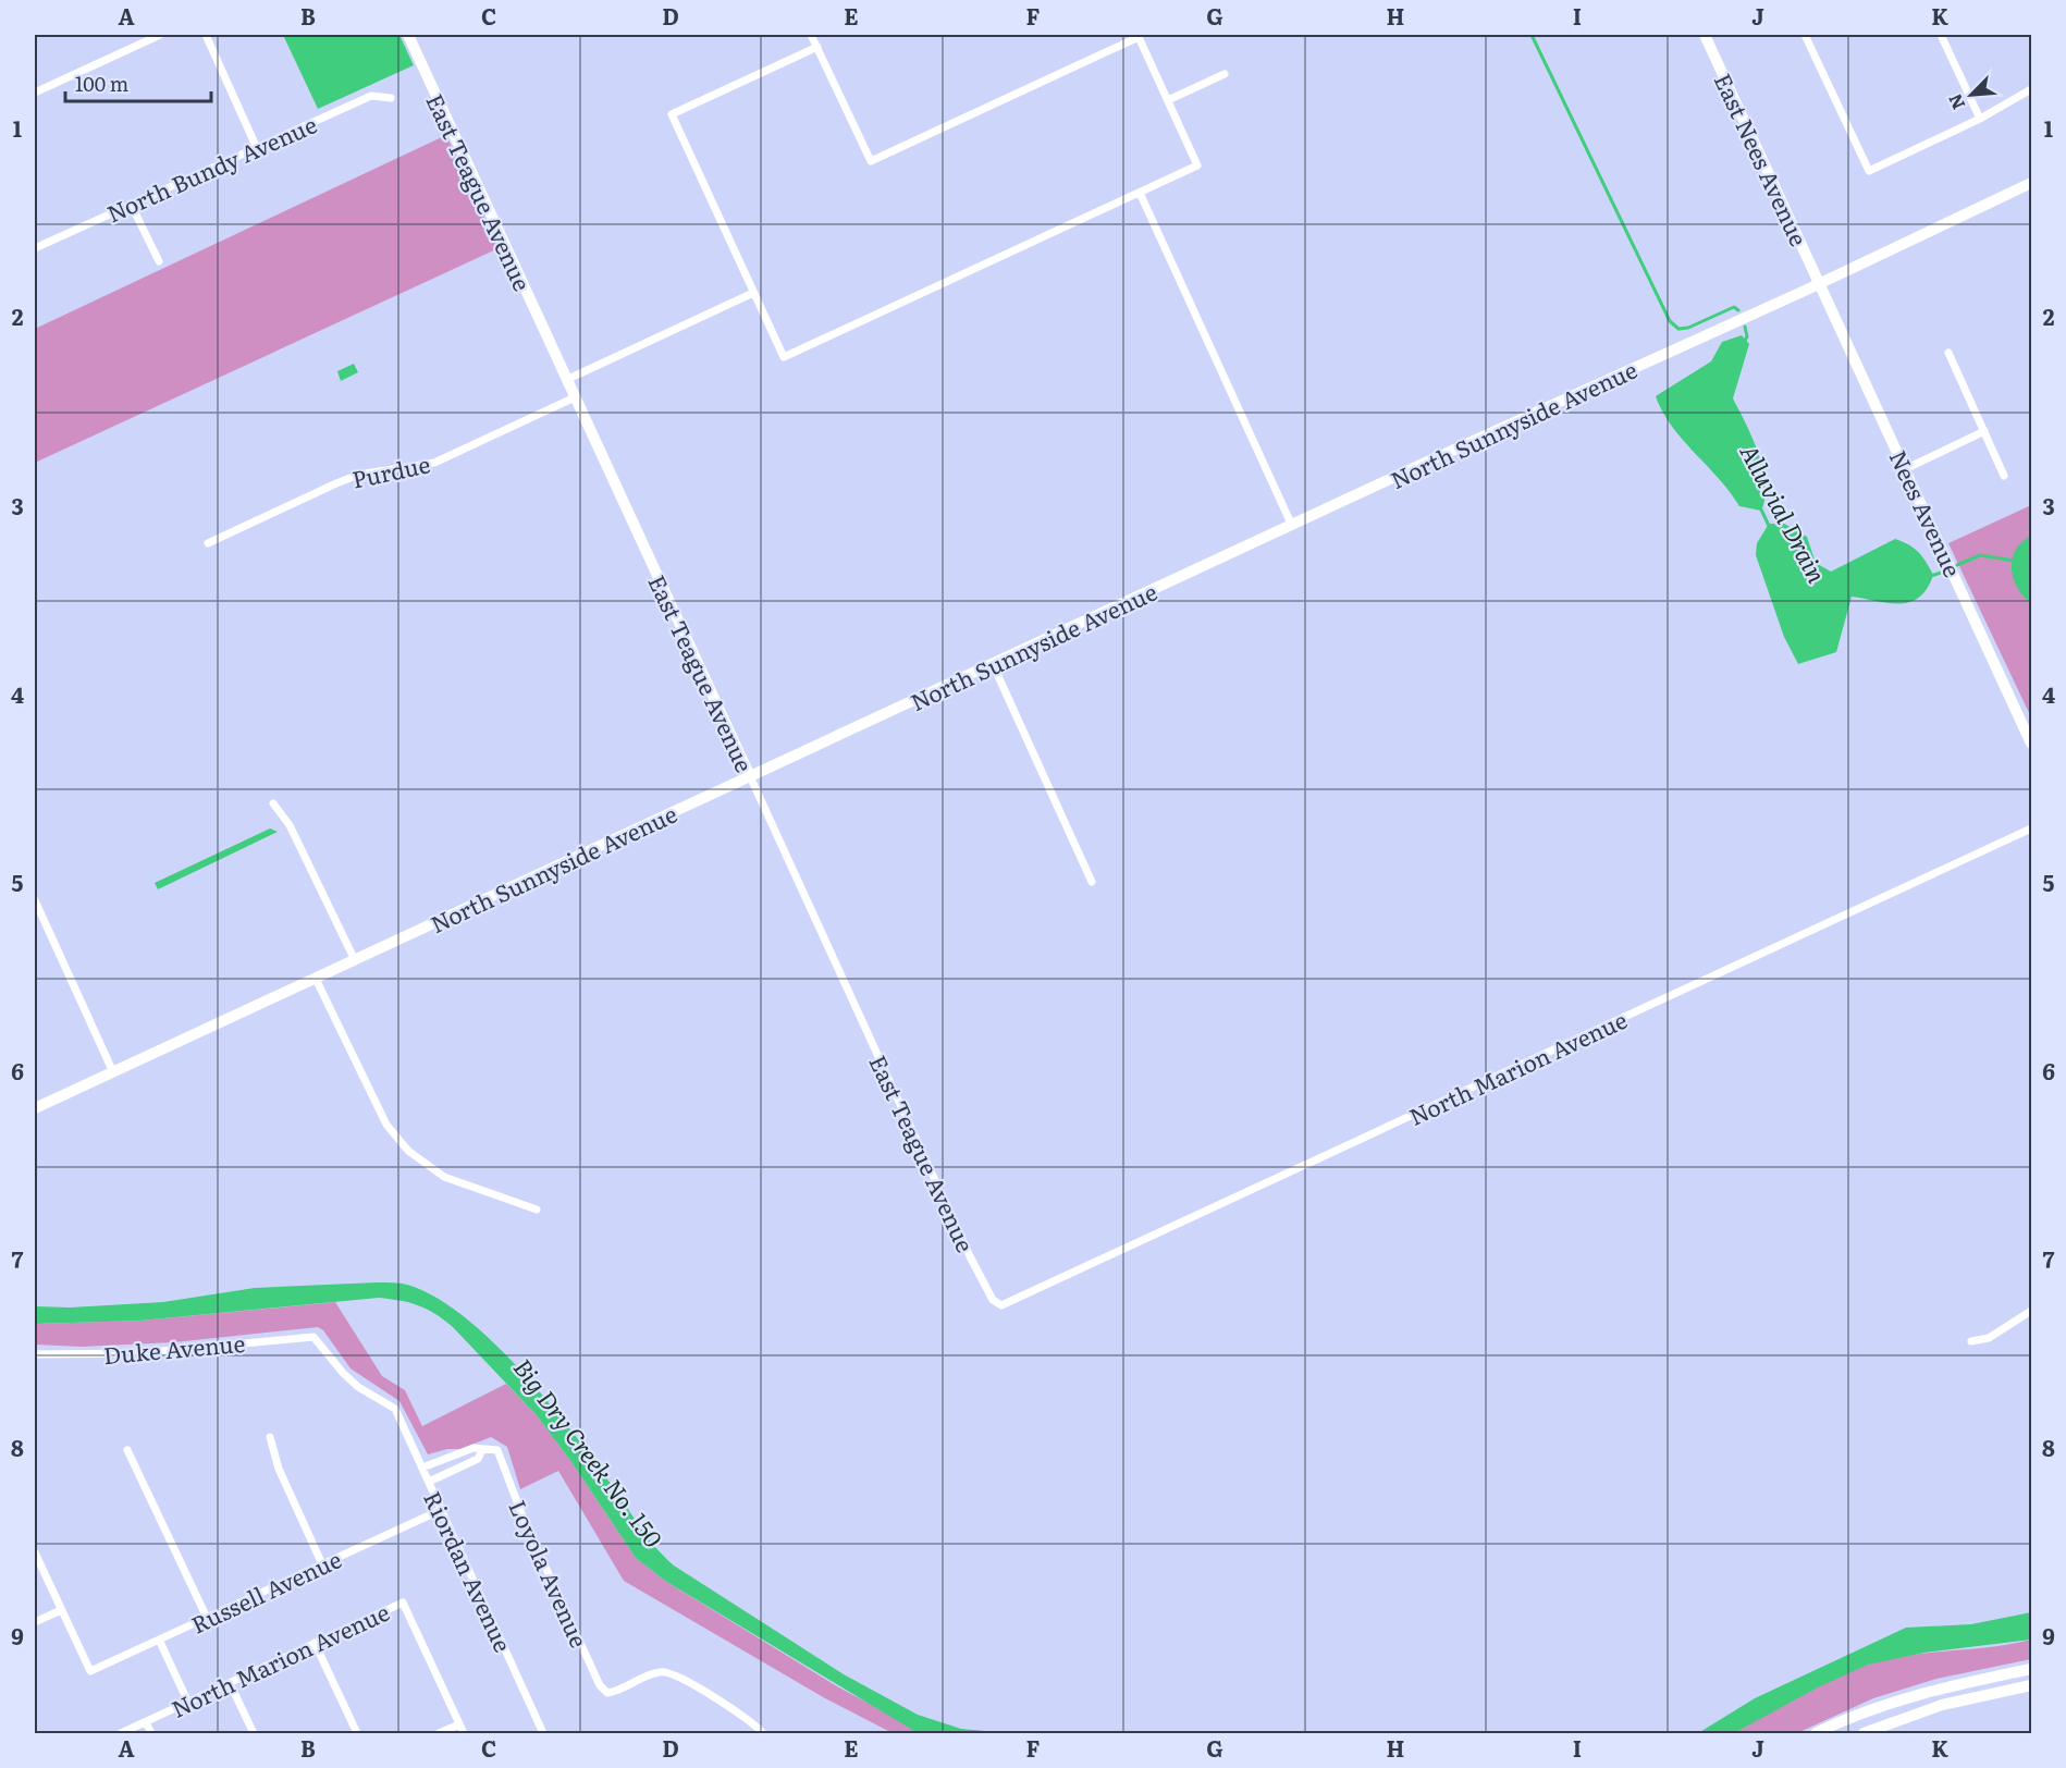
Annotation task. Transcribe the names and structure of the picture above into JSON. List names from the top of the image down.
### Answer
{
  "streets": {
    "main road": [
      "East Nees Avenue",
      "East Teague Avenue",
      "North Sunnyside Avenue",
      "Nees Avenue"
    ],
    "street": [
      "North Bundy Avenue",
      "Purdue",
      "North Marion Avenue",
      "Duke Avenue",
      "Riordan Avenue",
      "Loyola Avenue",
      "Russell Avenue"
    ]
  },
  "crossings": [
    ["East Nees Avenue", "North Sunnyside Avenue"],
    ["East Nees Avenue", "Nees Avenue"],
    ["East Teague Avenue", "North Sunnyside Avenue"],
    ["East Teague Avenue", "Purdue"],
    ["East Teague Avenue", "North Marion Avenue"],
    ["North Sunnyside Avenue", "Nees Avenue"],
    ["Duke Avenue", "Riordan Avenue"],
    ["Riordan Avenue", "Russell Avenue"]
  ],
  "water": ["Alluvial Drain", "Big Dry Creek No. 150"],
  "scale_bar": "100 m",
  "north": "bottom left",
  "grid": {
    "columns": [
      "A",
      "B",
      "C",
      "D",
      "E",
      "F",
      "G",
      "H",
      "I",
      "J",
      "K"
    ],
    "rows": [
      "1",
      "2",
      "3",
      "4",
      "5",
      "6",
      "7",
      "8",
      "9"
    ]
  }
}
